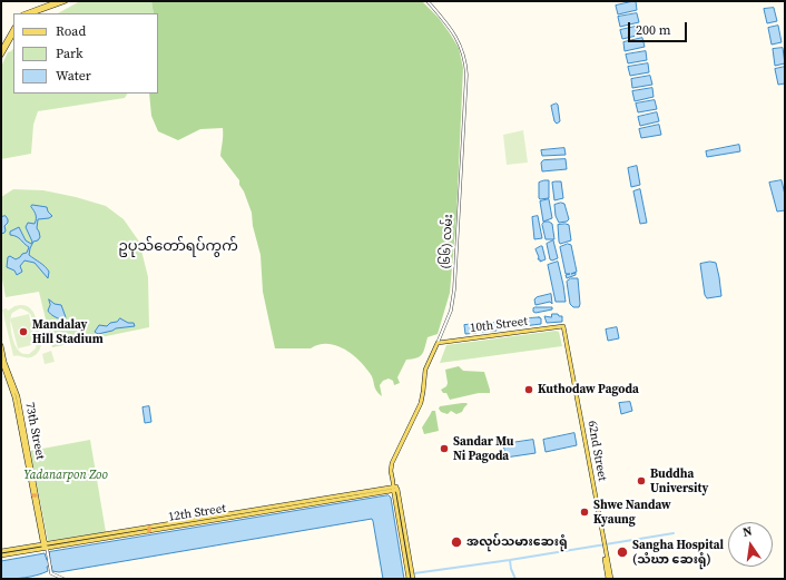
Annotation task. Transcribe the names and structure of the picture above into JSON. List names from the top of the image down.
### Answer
{
  "streets": {
    "main road": [
      "(၆၆) လမ်း",
      "10th Street",
      "73th Street",
      "62nd Street",
      "12th Street"
    ]
  },
  "crossings": [
    ["(၆၆) လမ်း", "10th Street"],
    ["(၆၆) လမ်း", "12th Street"],
    ["10th Street", "62nd Street"],
    ["73th Street", "12th Street"]
  ],
  "districts": ["ဥပုသ်တော်ရပ်ကွက်"],
  "parks": ["Yadanarpon Zoo"],
  "places": [
    "Mandalay Hill Stadium",
    "Kuthodaw Pagoda",
    "Sandar Mu Ni Pagoda",
    "Buddha University",
    "Shwe Nandaw Kyaung",
    "အလုပ်သမားဆေးရုံ",
    "Sangha Hospital (သံဃာ ဆေးရုံ)"
  ],
  "legend": ["Road", "Park", "Water"],
  "scale_bar": "200 m",
  "north": "top"
}
